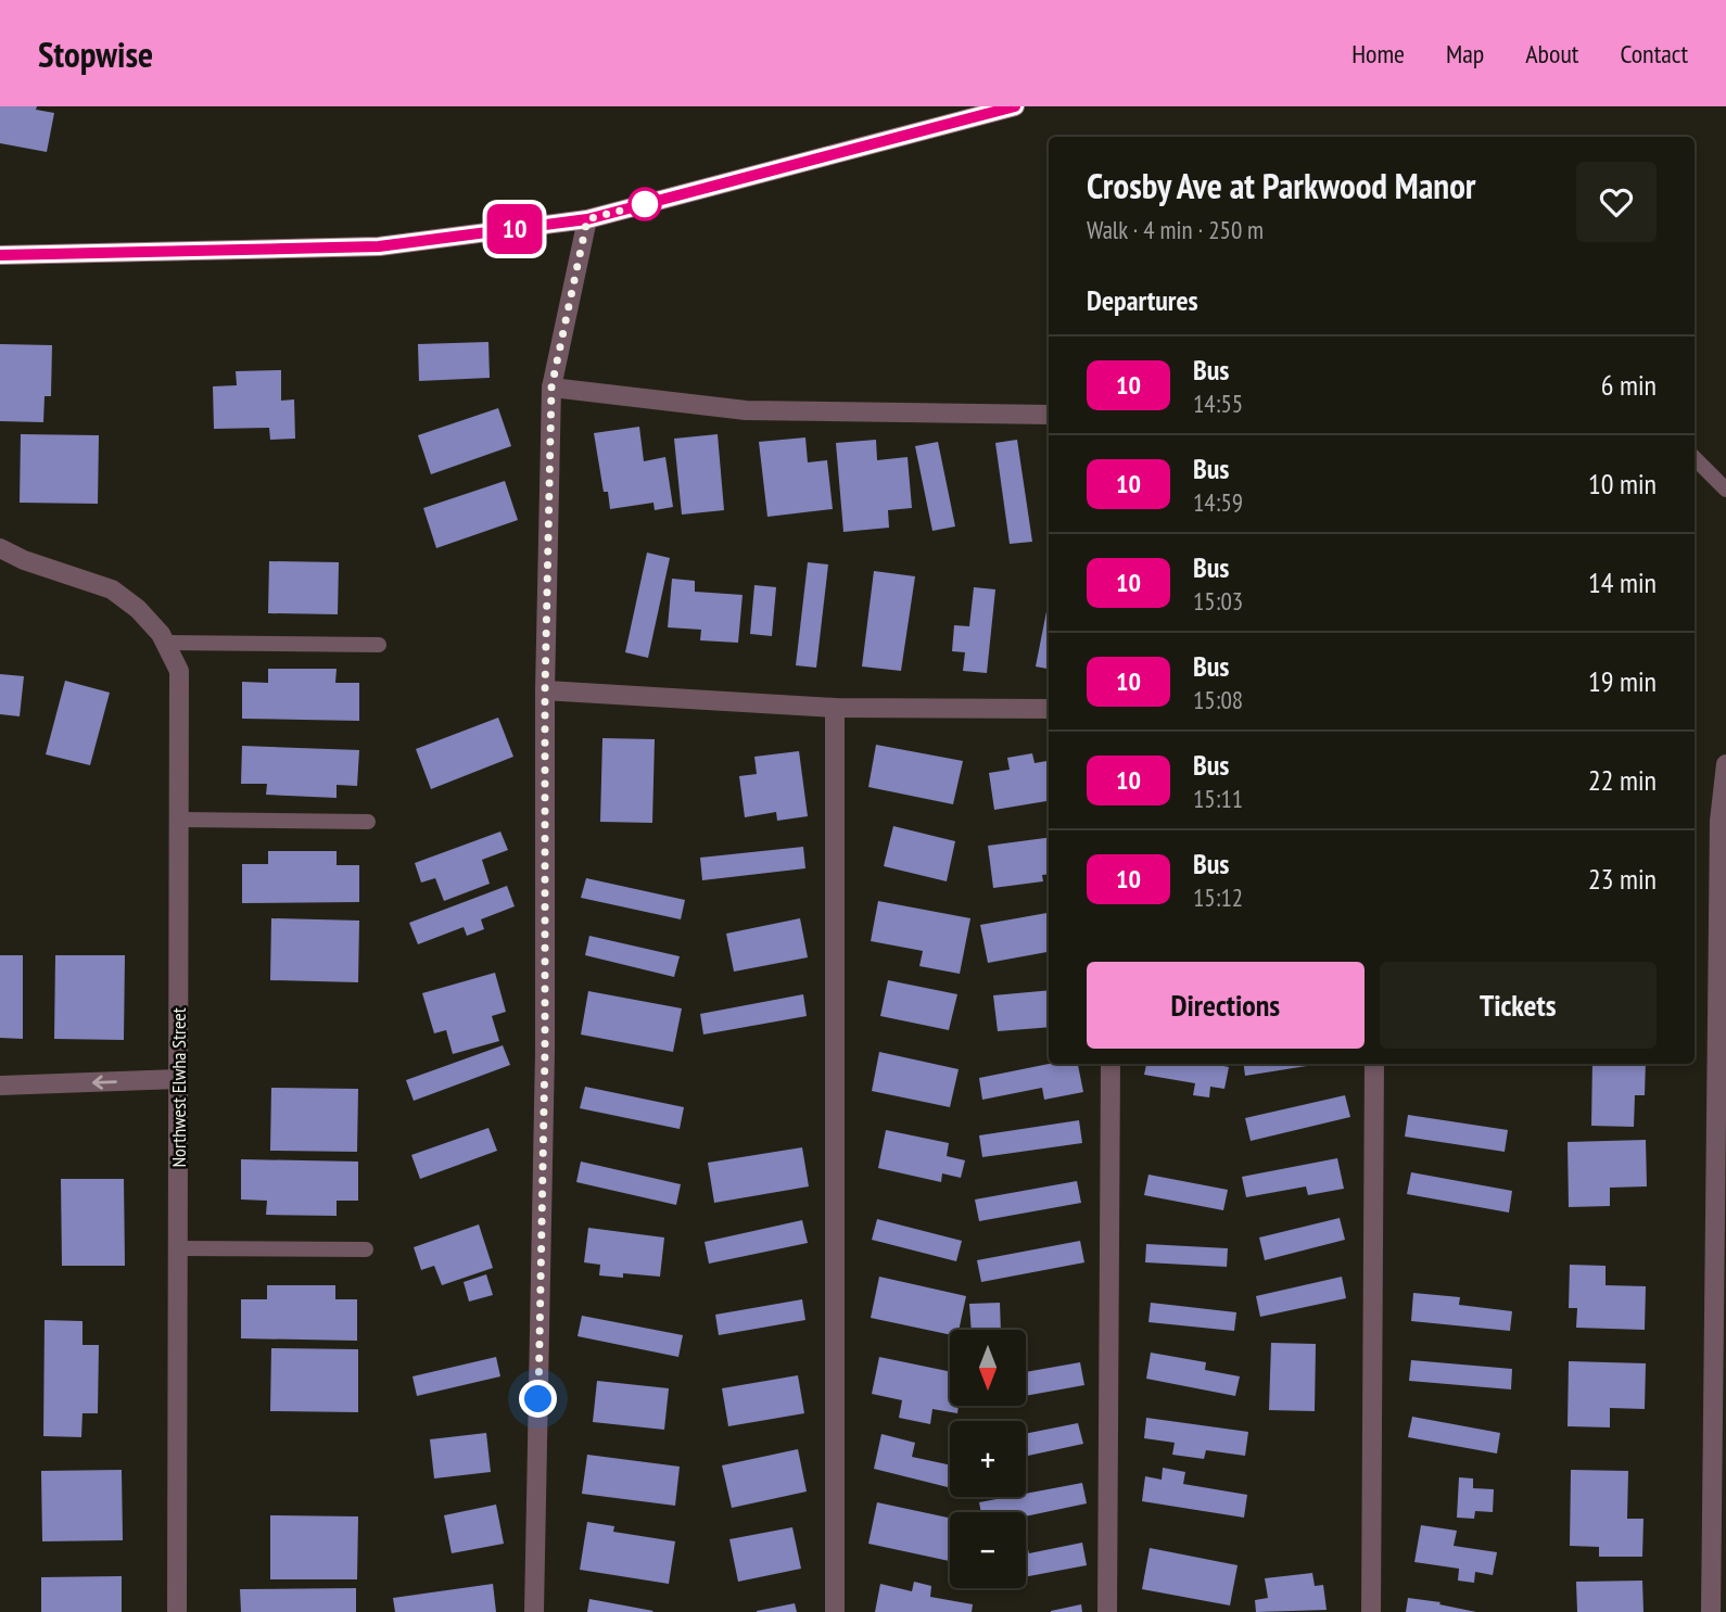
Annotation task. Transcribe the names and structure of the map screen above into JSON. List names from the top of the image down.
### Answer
{
  "streets": {
    "street": ["Northwest Elwha Street"]
  },
  "lines": ["bus line 10"],
  "north": "bottom",
  "page": {
    "header": "Stopwise",
    "nav": [
      "Home",
      "Map",
      "About",
      "Contact"
    ],
    "on_map": "10",
    "heading": [
      ["Crosby Ave at Parkwood Manor", "Walk · 4 min · 250 m"],
      "Departures"
    ],
    "list": [
      {
        "mark": "10",
        "name": "Bus",
        "note": "14:55",
        "value": "6 min"
      },
      {
        "mark": "10",
        "name": "Bus",
        "note": "14:59",
        "value": "10 min"
      },
      {
        "mark": "10",
        "name": "Bus",
        "note": "15:03",
        "value": "14 min"
      },
      {
        "mark": "10",
        "name": "Bus",
        "note": "15:08",
        "value": "19 min"
      },
      {
        "mark": "10",
        "name": "Bus",
        "note": "15:11",
        "value": "22 min"
      },
      {
        "mark": "10",
        "name": "Bus",
        "note": "15:12",
        "value": "23 min"
      }
    ],
    "buttons": ["Directions", "Tickets"],
    "map_buttons": ["+", "−"]
  }
}
